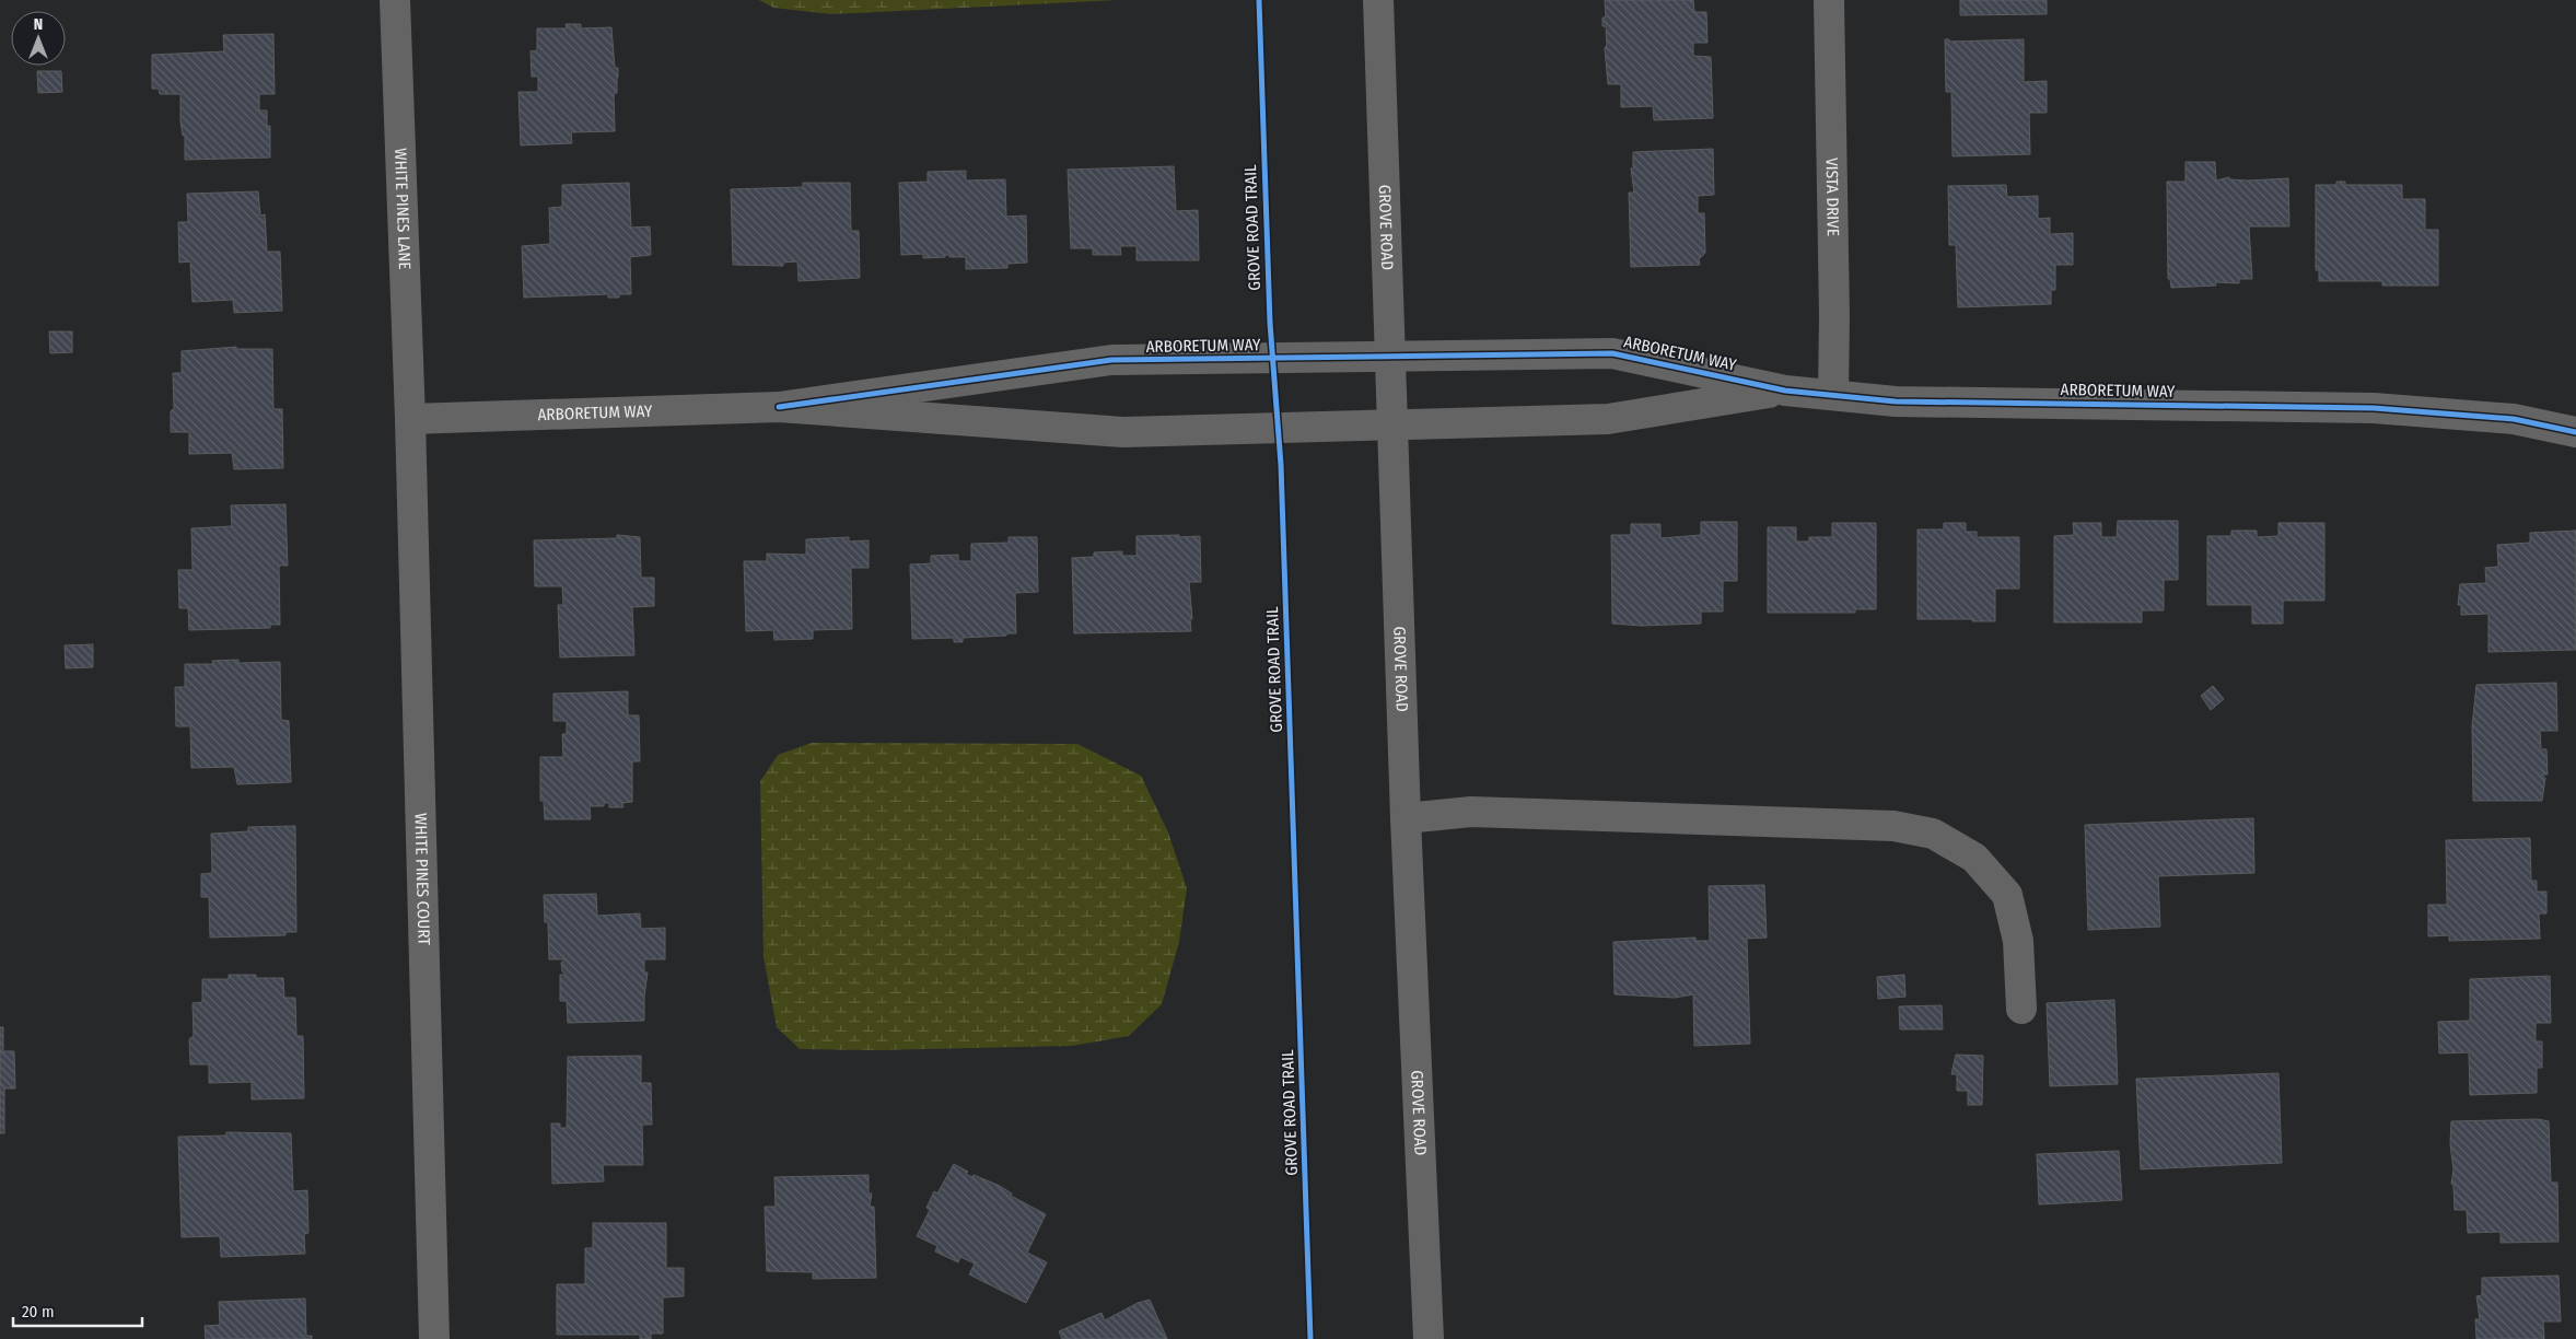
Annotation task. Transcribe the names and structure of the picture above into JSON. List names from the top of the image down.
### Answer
{
  "streets": {
    "street": [
      "VISTA DRIVE",
      "WHITE PINES LANE",
      "GROVE ROAD",
      "ARBORETUM WAY",
      "WHITE PINES COURT"
    ],
    "cycle path": ["GROVE ROAD TRAIL"]
  },
  "crossings": [
    ["VISTA DRIVE", "ARBORETUM WAY"],
    ["WHITE PINES LANE", "ARBORETUM WAY"],
    ["WHITE PINES LANE", "WHITE PINES COURT"],
    ["GROVE ROAD", "ARBORETUM WAY"],
    ["ARBORETUM WAY", "WHITE PINES COURT"]
  ],
  "scale_bar": "20 m",
  "north": "top"
}
